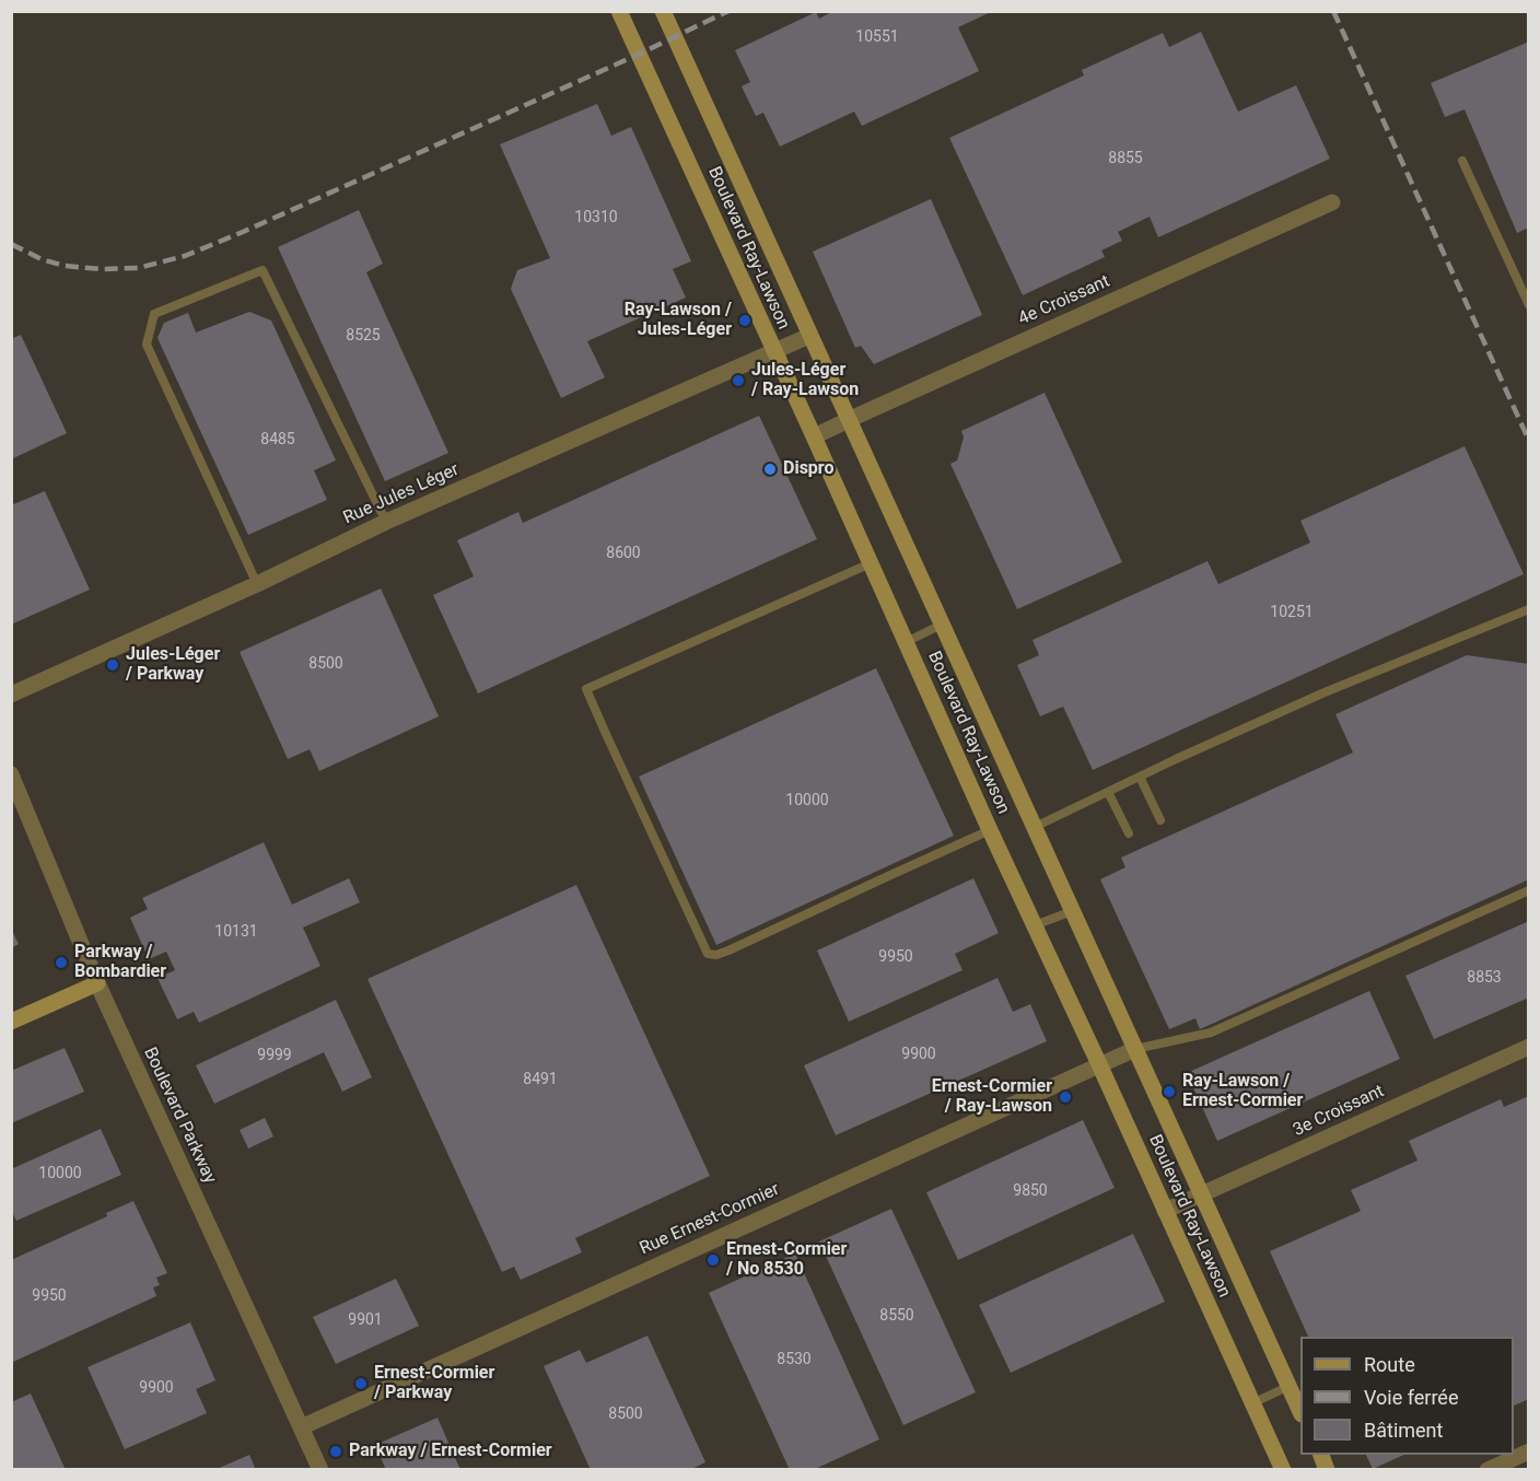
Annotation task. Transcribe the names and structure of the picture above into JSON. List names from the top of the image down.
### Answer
{
  "streets": {
    "street": [
      "Boulevard Ray-Lawson",
      "4e Croissant",
      "Rue Jules Léger",
      "3e Croissant",
      "Boulevard Parkway",
      "Rue Ernest-Cormier"
    ]
  },
  "crossings": [
    ["Boulevard Ray-Lawson", "4e Croissant"],
    ["Boulevard Ray-Lawson", "Rue Jules Léger"],
    ["Boulevard Ray-Lawson", "3e Croissant"],
    ["Boulevard Ray-Lawson", "Rue Ernest-Cormier"],
    ["Boulevard Parkway", "Rue Ernest-Cormier"]
  ],
  "places": [
    "Ray-Lawson / Jules-Léger",
    "Jules-Léger / Ray-Lawson",
    "Dispro",
    "Jules-Léger / Parkway",
    "Parkway / Bombardier",
    "Ray-Lawson / Ernest-Cormier",
    "Ernest-Cormier / Ray-Lawson",
    "Ernest-Cormier / No 8530",
    "Ernest-Cormier / Parkway",
    "Parkway / Ernest-Cormier"
  ],
  "house_numbers": [
    "10551",
    "8855",
    "10310",
    "8525",
    "8485",
    "8600",
    "10251",
    "8500",
    "10000",
    "10131",
    "9950",
    "8853",
    "9900",
    "9999",
    "8491",
    "10000",
    "9850",
    "9950",
    "8550",
    "9901",
    "8530",
    "9900",
    "8500"
  ],
  "legend": ["Route", "Voie ferrée", "Bâtiment"]
}
